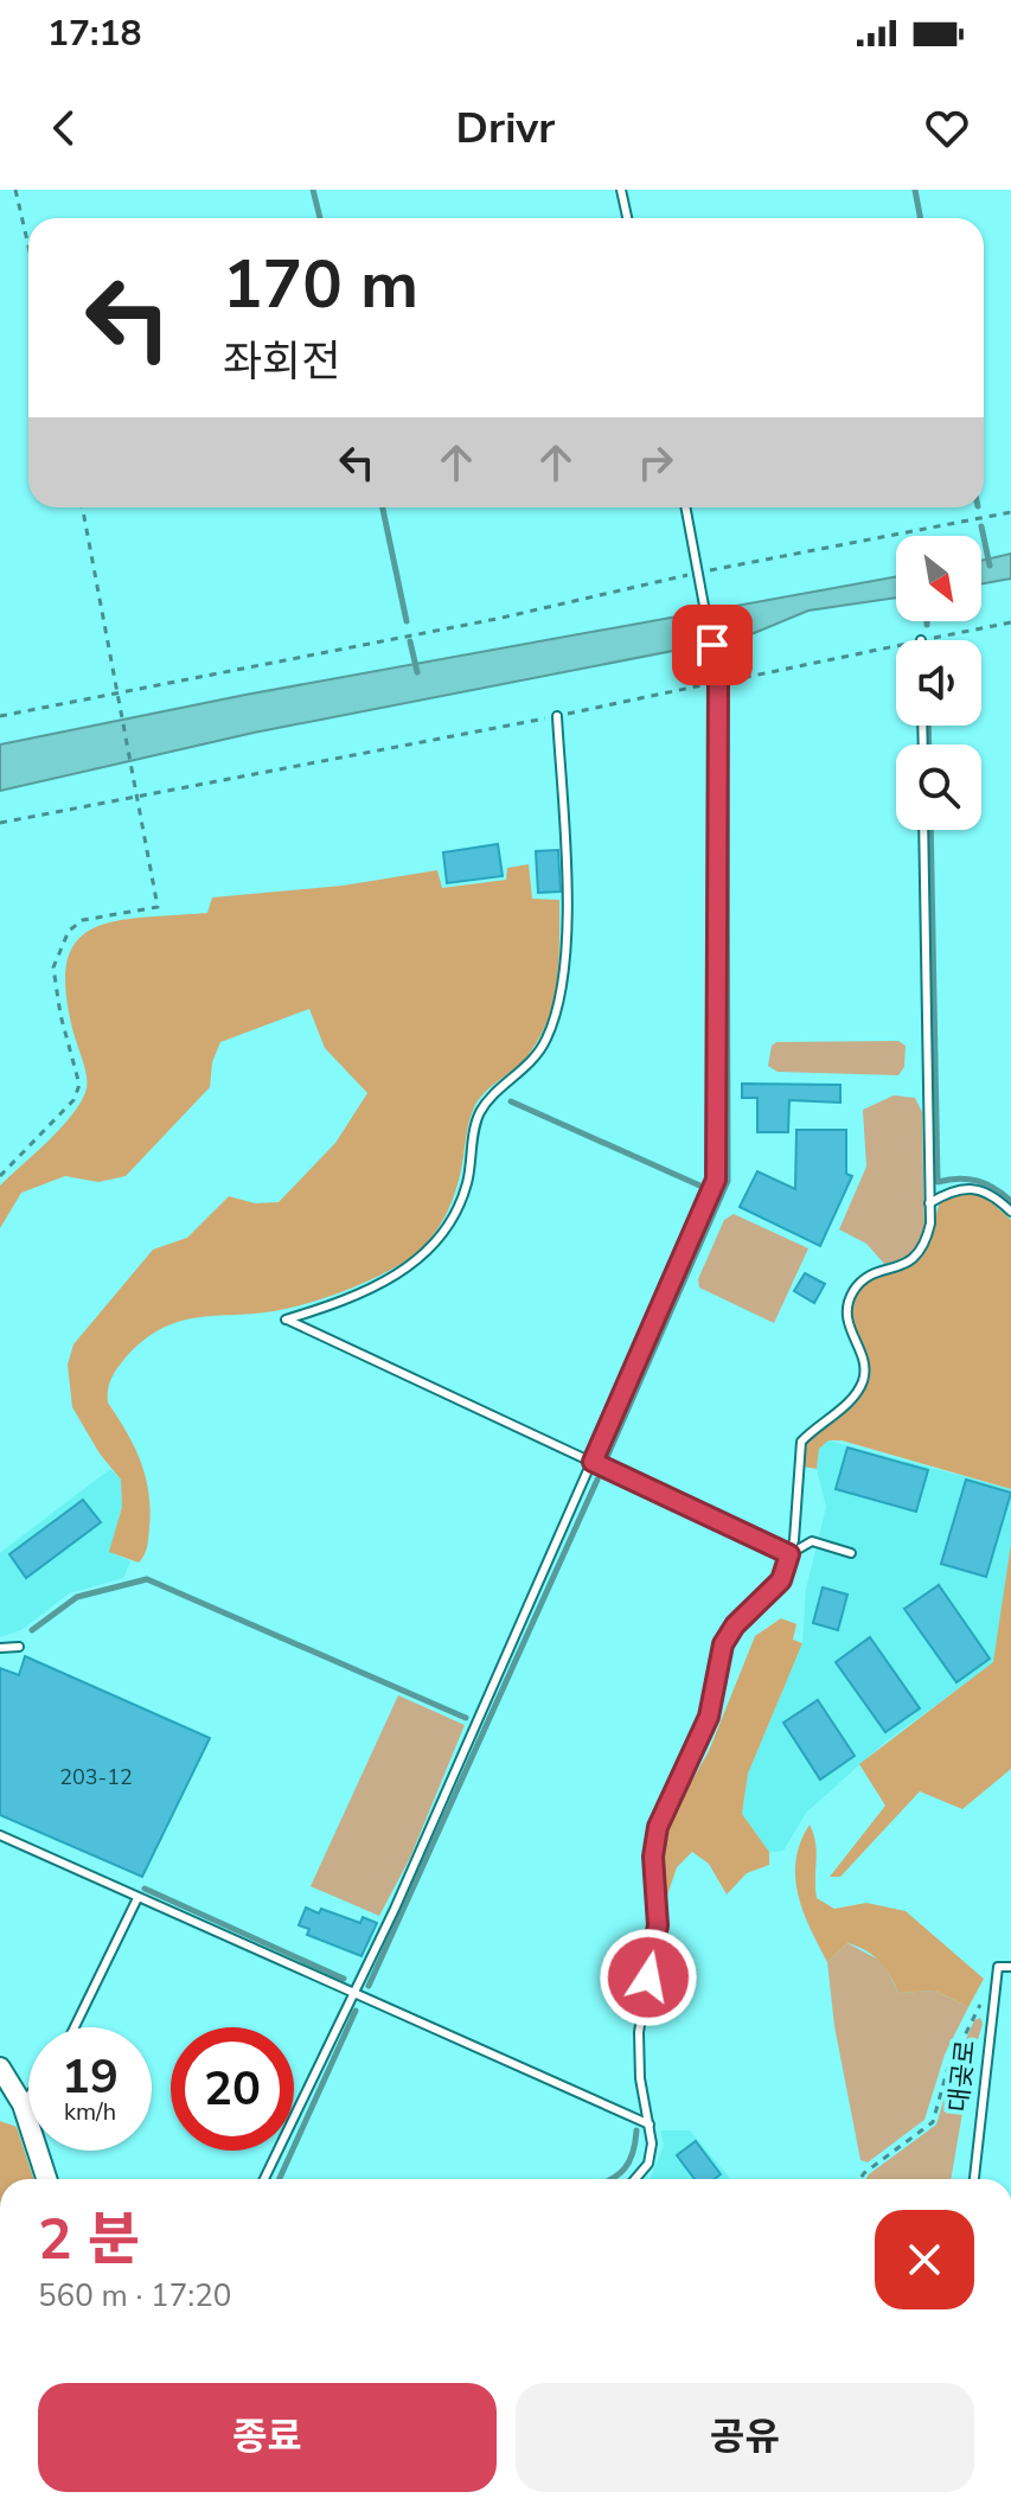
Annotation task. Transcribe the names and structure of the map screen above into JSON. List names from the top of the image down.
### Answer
{
  "streets": {
    "lane": ["대곶로"]
  },
  "house_numbers": ["203-12"],
  "north": "bottom right",
  "page": {
    "status": "17:18",
    "header": "Drivr",
    "turn": ["170 m", "좌회전"],
    "speed": "19 km/h",
    "limit": "20",
    "heading": ["2 분", "560 m · 17:20"],
    "buttons": ["종료", "공유"]
  }
}
